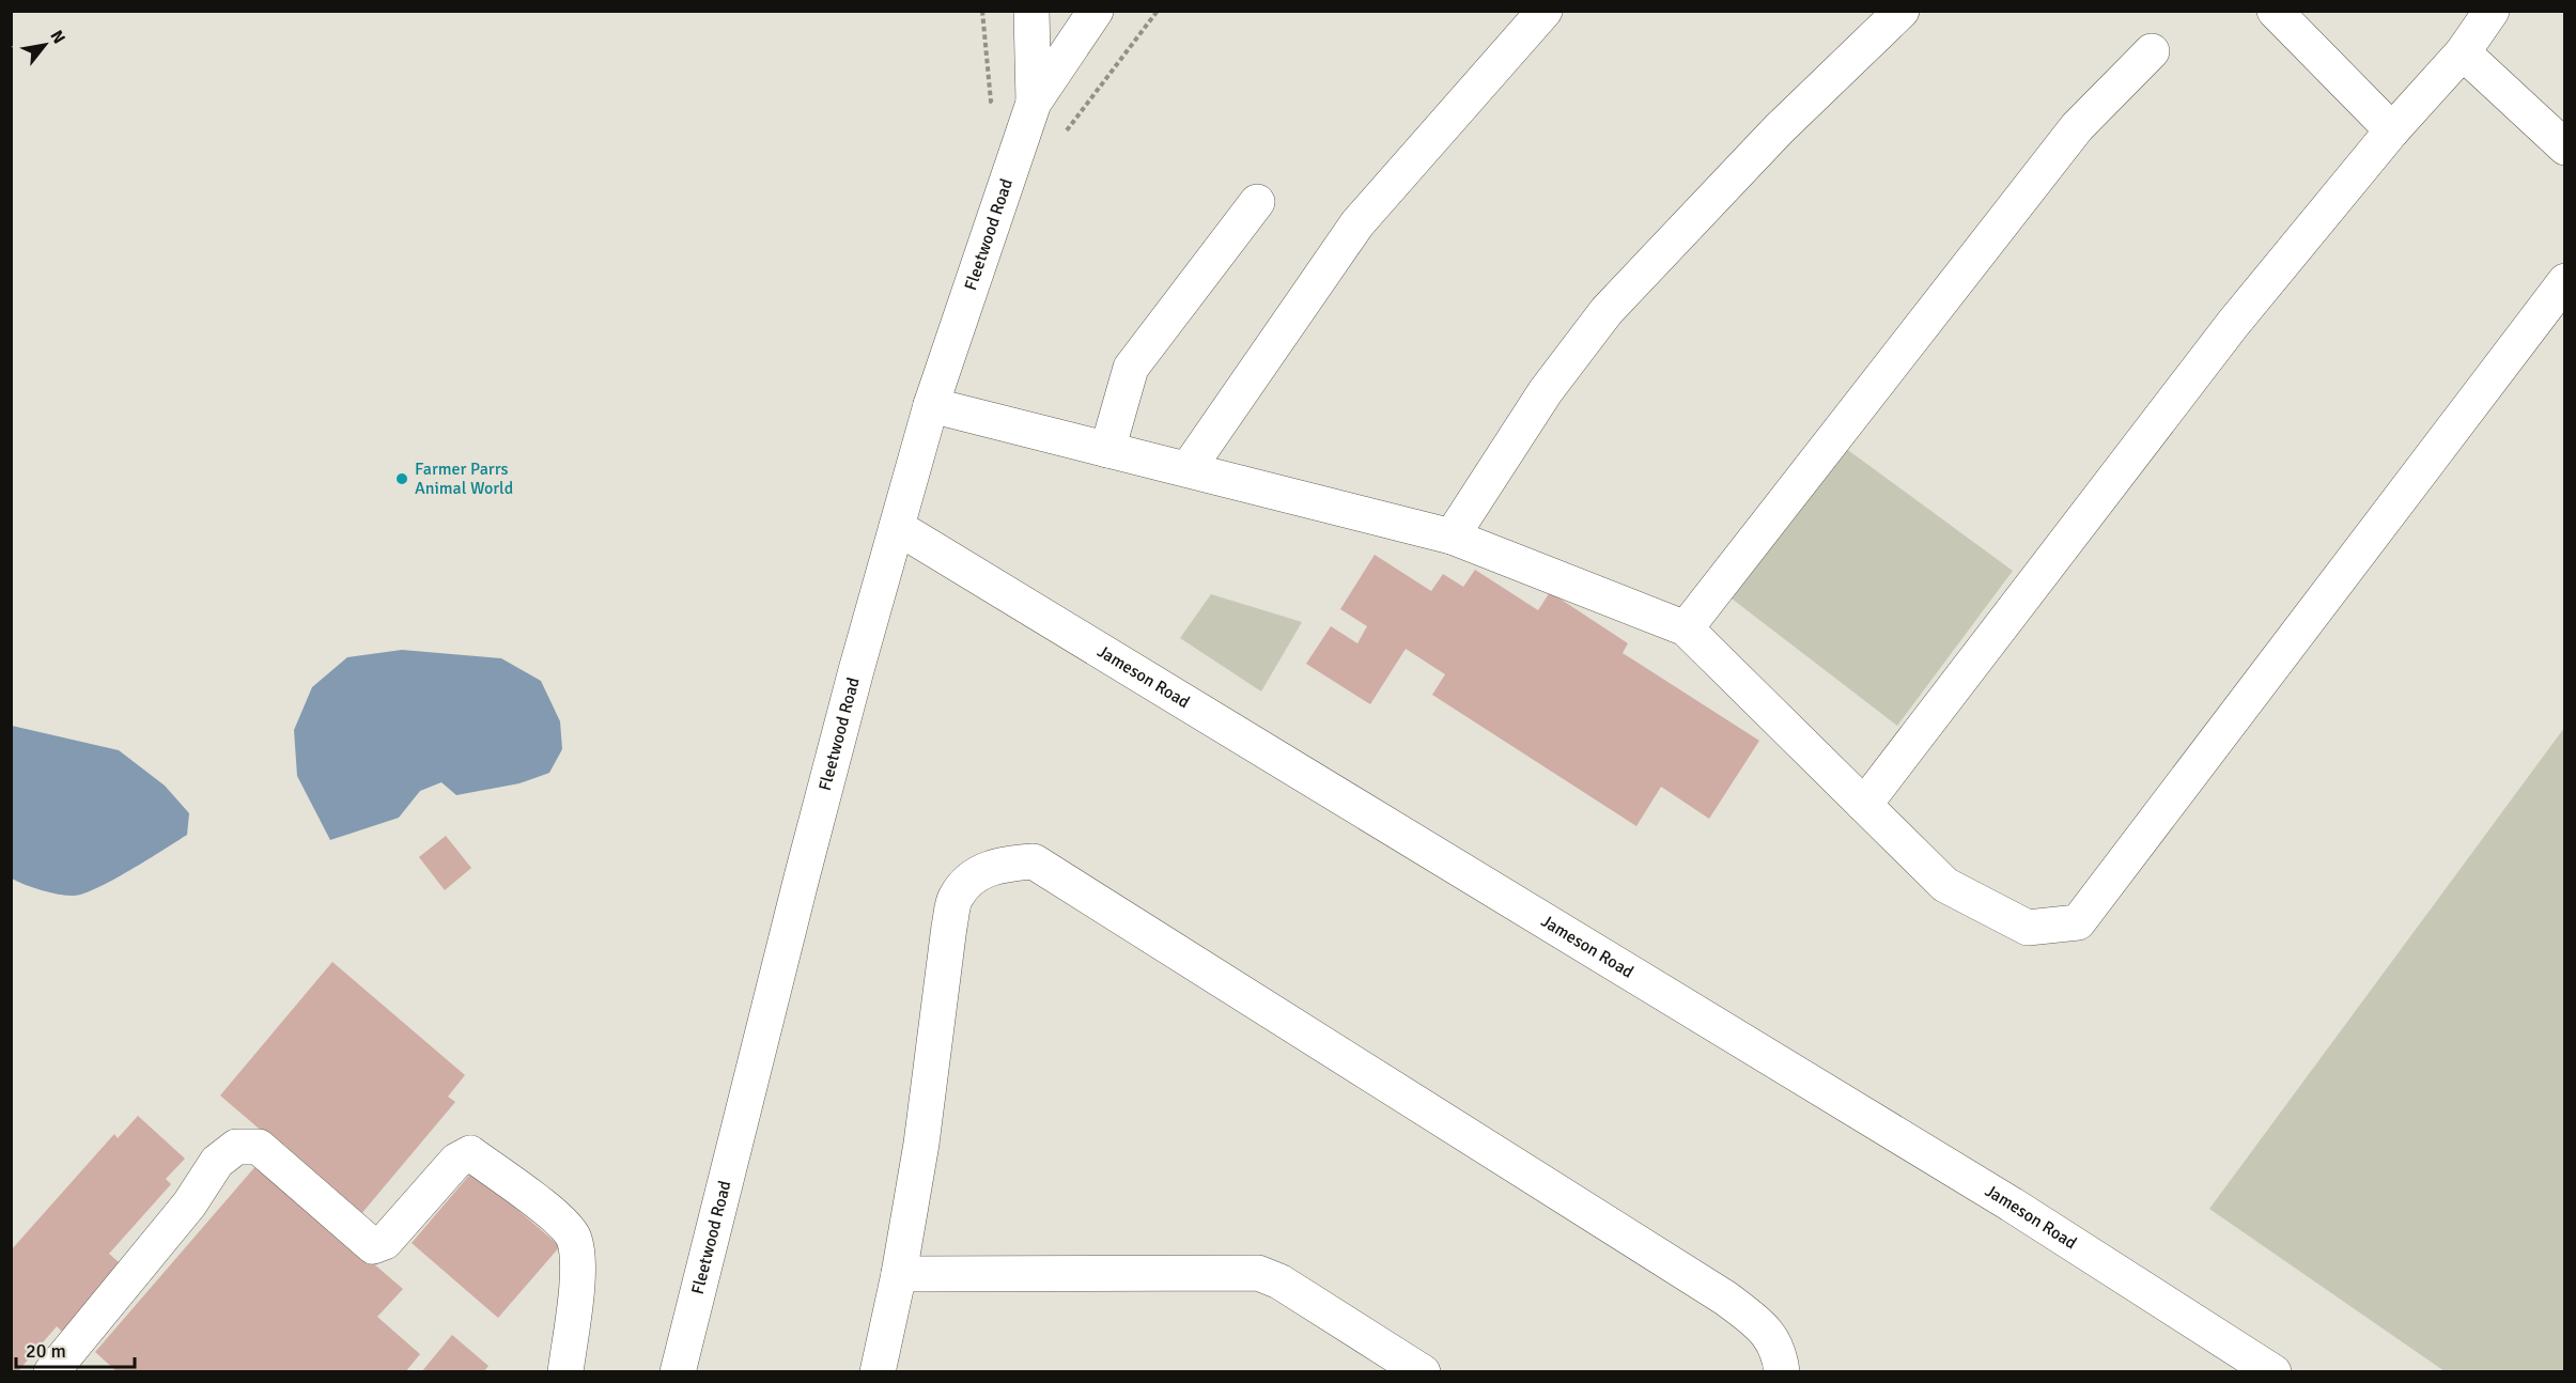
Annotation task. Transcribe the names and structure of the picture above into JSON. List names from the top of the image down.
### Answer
{
  "streets": {
    "street": ["Fleetwood Road", "Jameson Road"]
  },
  "crossings": [
    ["Fleetwood Road", "Jameson Road"]
  ],
  "places": ["Farmer Parrs Animal World"],
  "scale_bar": "20 m",
  "north": "top right"
}
